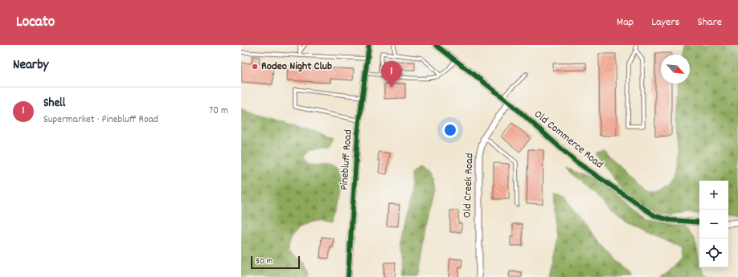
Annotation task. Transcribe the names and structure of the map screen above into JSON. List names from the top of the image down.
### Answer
{
  "streets": {
    "street": ["Old Commerce Road", "Pinebluff Road", "Old Creek Road"]
  },
  "crossings": [
    ["Old Commerce Road", "Old Creek Road"]
  ],
  "places": ["Rodeo Night Club"],
  "scale_bar": "50 m",
  "north": "bottom right",
  "page": {
    "header": "Locato",
    "nav": ["Map", "Layers", "Share"],
    "heading": "Nearby",
    "pins": "1",
    "list": [
      {
        "mark": "1",
        "name": "Shell",
        "note": "Supermarket · Pinebluff Road",
        "value": "70 m"
      }
    ],
    "map_buttons": ["+", "−"],
    "scale": "50 m"
  }
}
